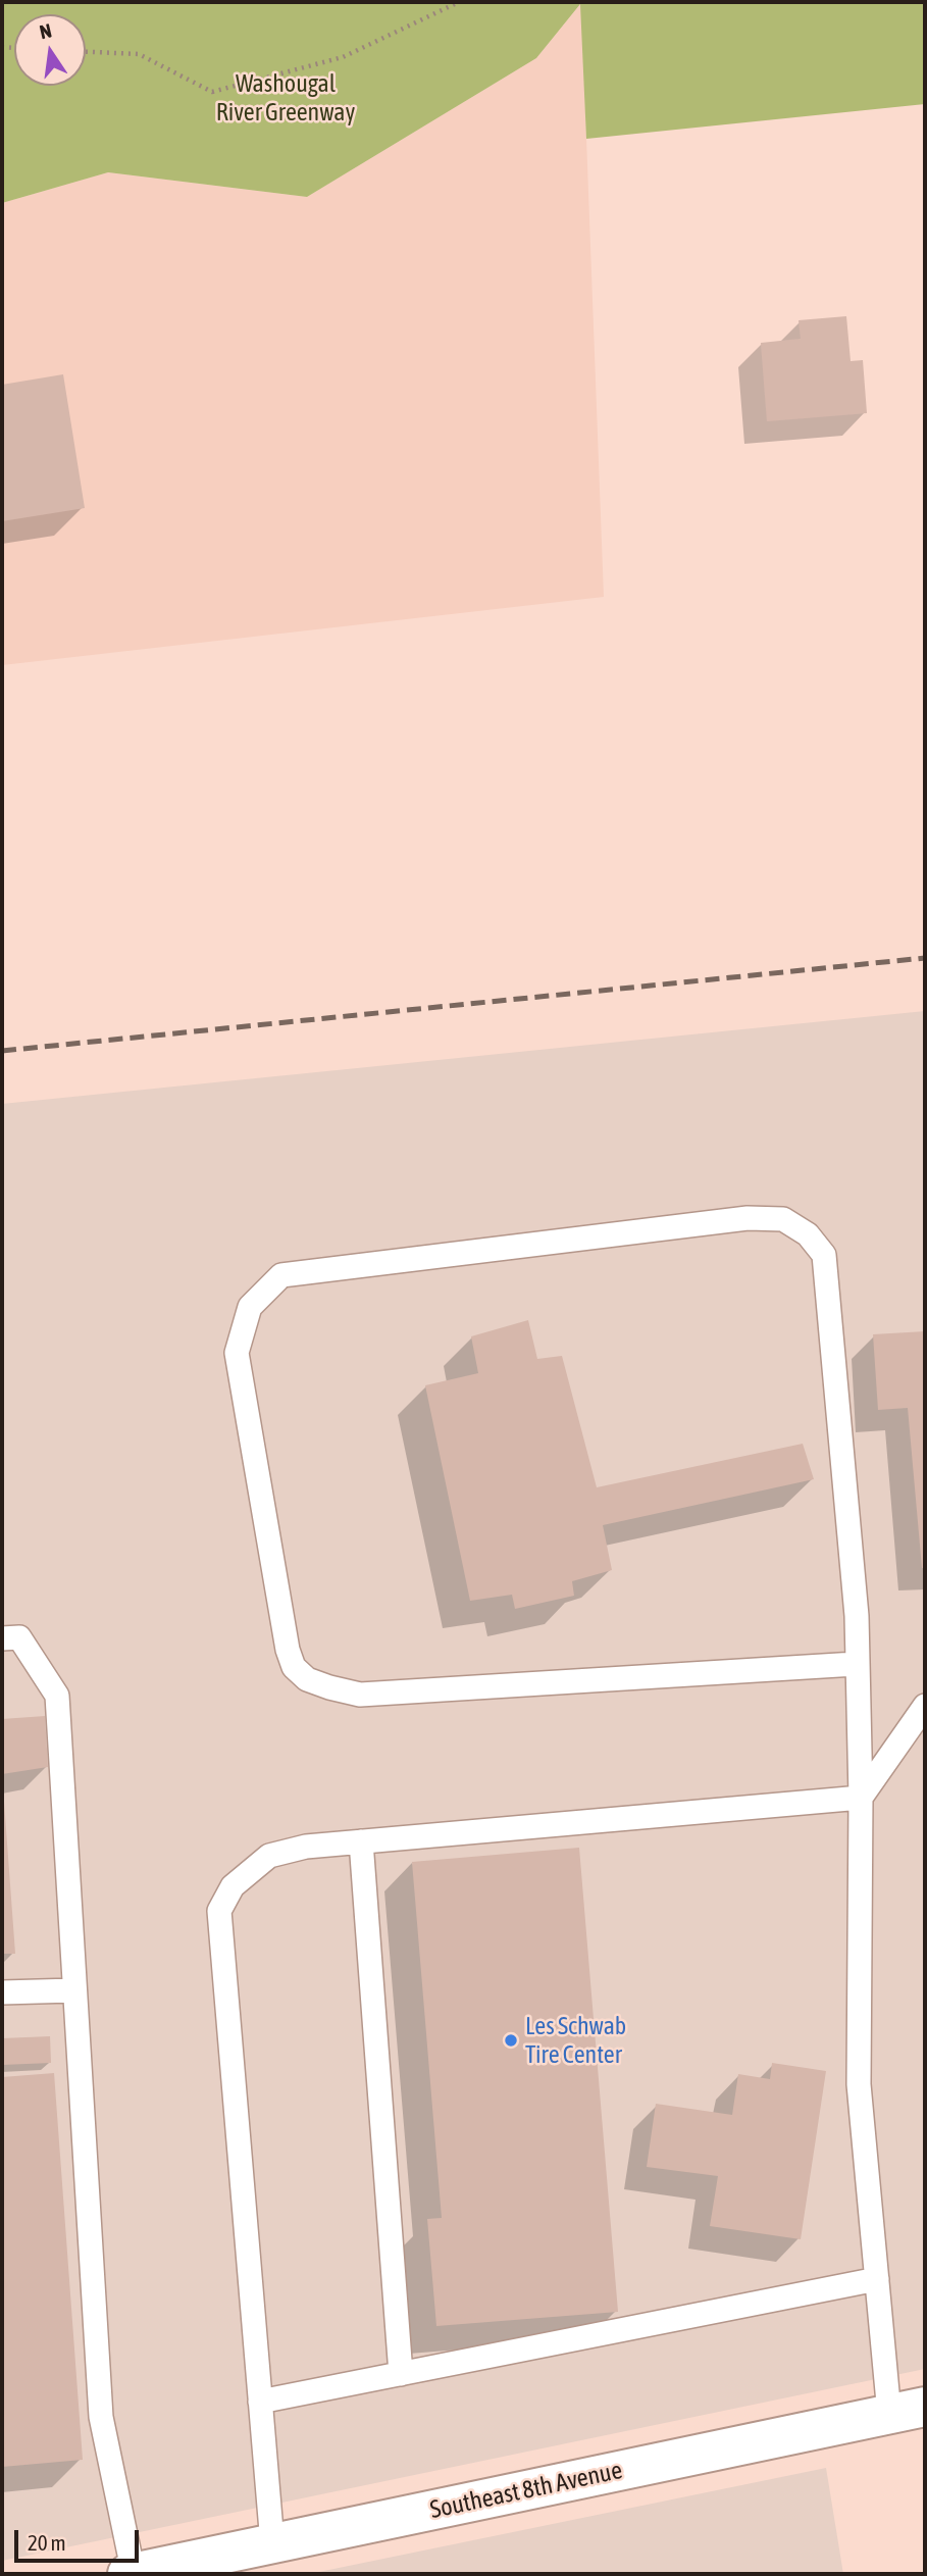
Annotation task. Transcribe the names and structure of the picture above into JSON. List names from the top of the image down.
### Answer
{
  "streets": {
    "main road": ["Southeast 8th Avenue"]
  },
  "parks": ["Washougal River Greenway"],
  "places": ["Les Schwab Tire Center"],
  "scale_bar": "20 m",
  "north": "top"
}
